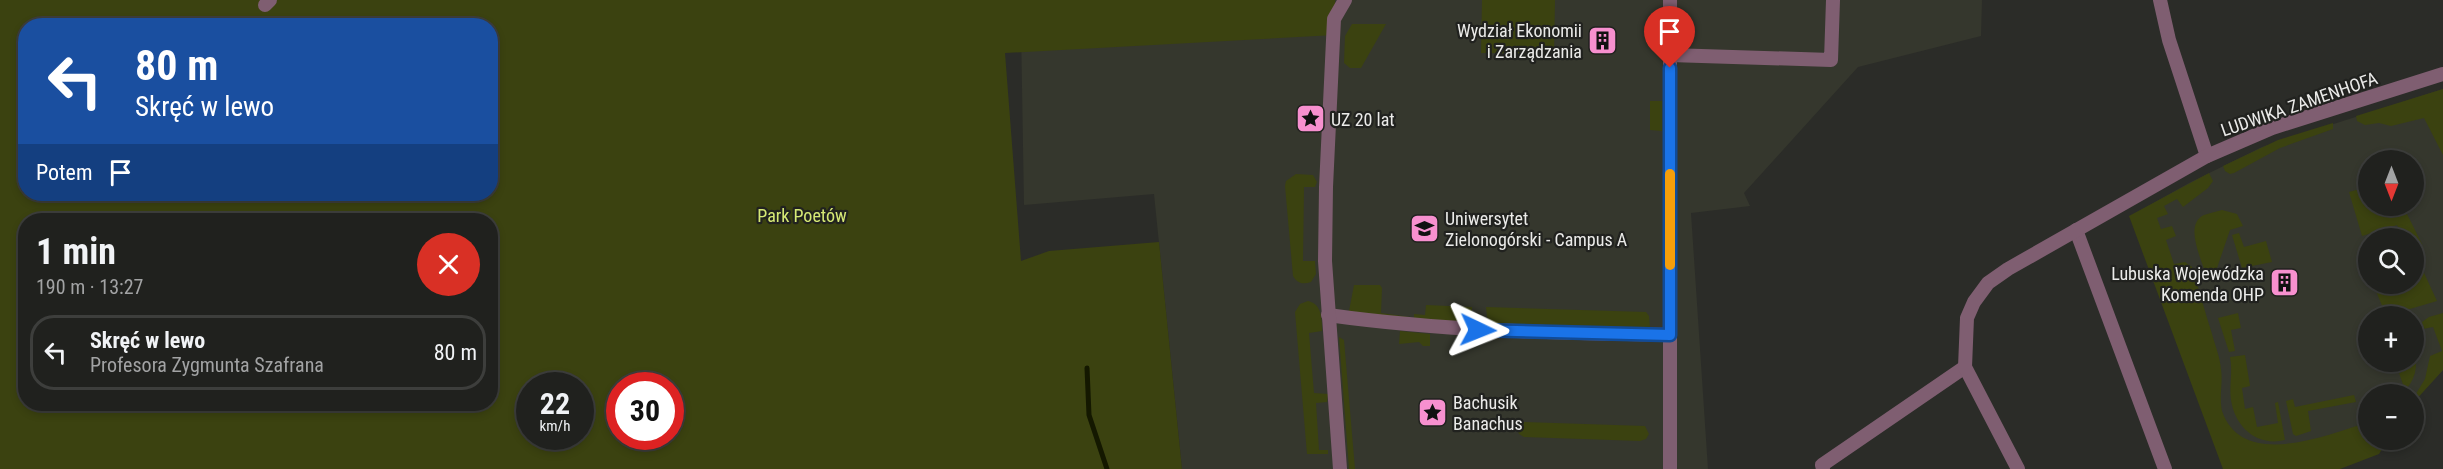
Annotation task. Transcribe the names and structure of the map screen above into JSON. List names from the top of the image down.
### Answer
{
  "streets": {
    "street": ["LUDWIKA ZAMENHOFA"]
  },
  "parks": ["Park Poetów"],
  "places": {
    "building": ["Wydział Ekonomii i Zarządzania", "Lubuska Wojewódzka Komenda OHP"],
    "place": ["UZ 20 lat", "Bachusik Banachus"],
    "school or university": ["Uniwersytet Zielonogórski - Campus A"]
  },
  "north": "bottom",
  "page": {
    "turn": ["80 m", "Skręć w lewo"],
    "then": "Potem",
    "map_buttons": ["+", "−"],
    "heading": ["1 min", "190 m · 13:27"],
    "list": [
      {
        "name": "Skręć w lewo",
        "note": "Profesora Zygmunta Szafrana",
        "value": "80 m"
      }
    ],
    "speed": "22 km/h",
    "limit": "30"
  }
}
